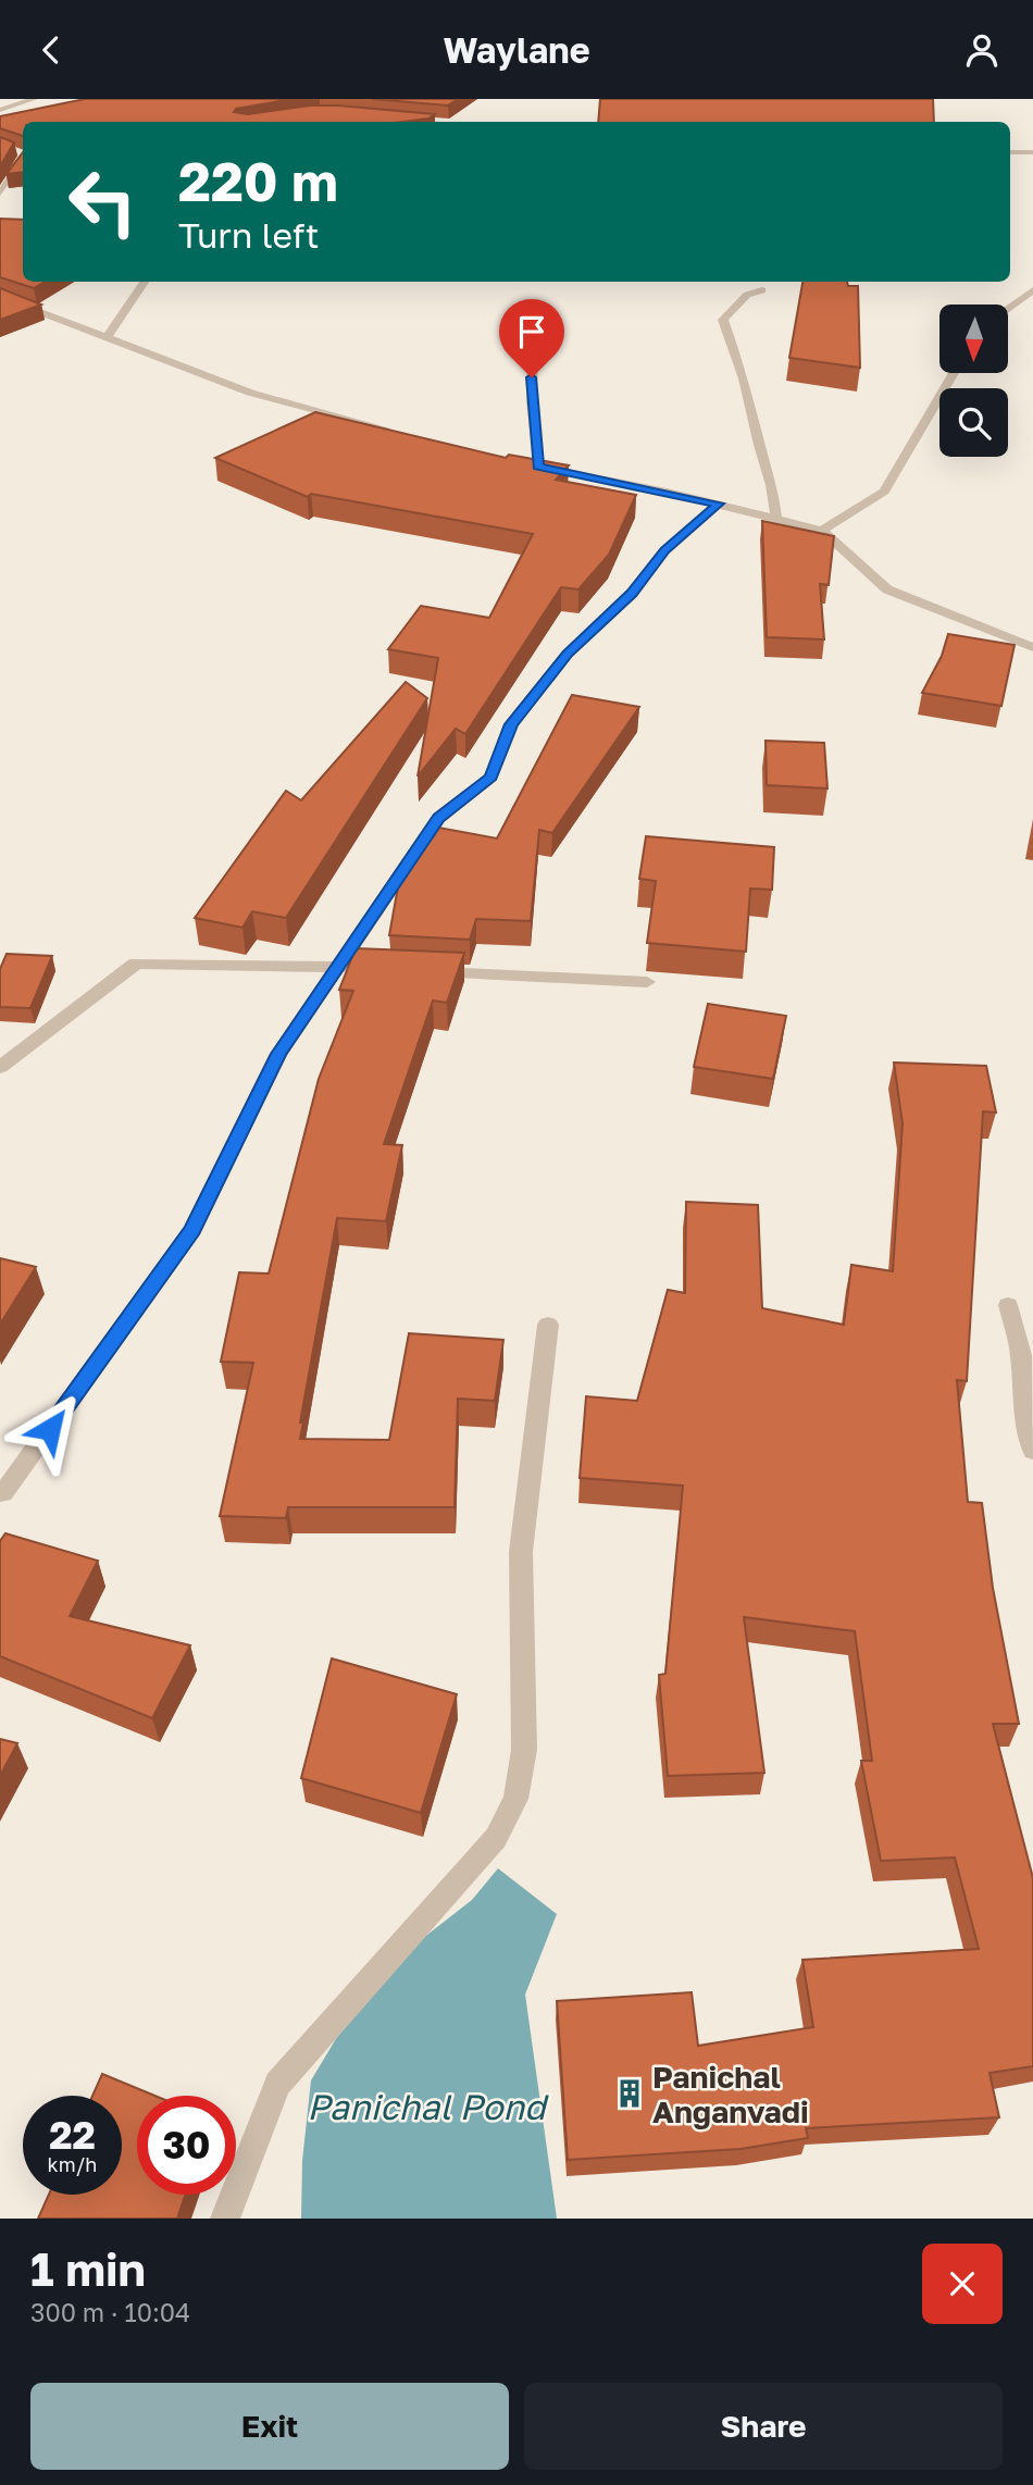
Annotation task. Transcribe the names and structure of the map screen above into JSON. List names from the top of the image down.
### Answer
{
  "water": ["Panichal Pond"],
  "places": {
    "building": ["Panichal Anganvadi"]
  },
  "north": "bottom",
  "page": {
    "header": "Waylane",
    "turn": ["220 m", "Turn left"],
    "speed": "22 km/h",
    "limit": "30",
    "heading": ["1 min", "300 m · 10:04"],
    "buttons": ["Exit", "Share"]
  }
}
